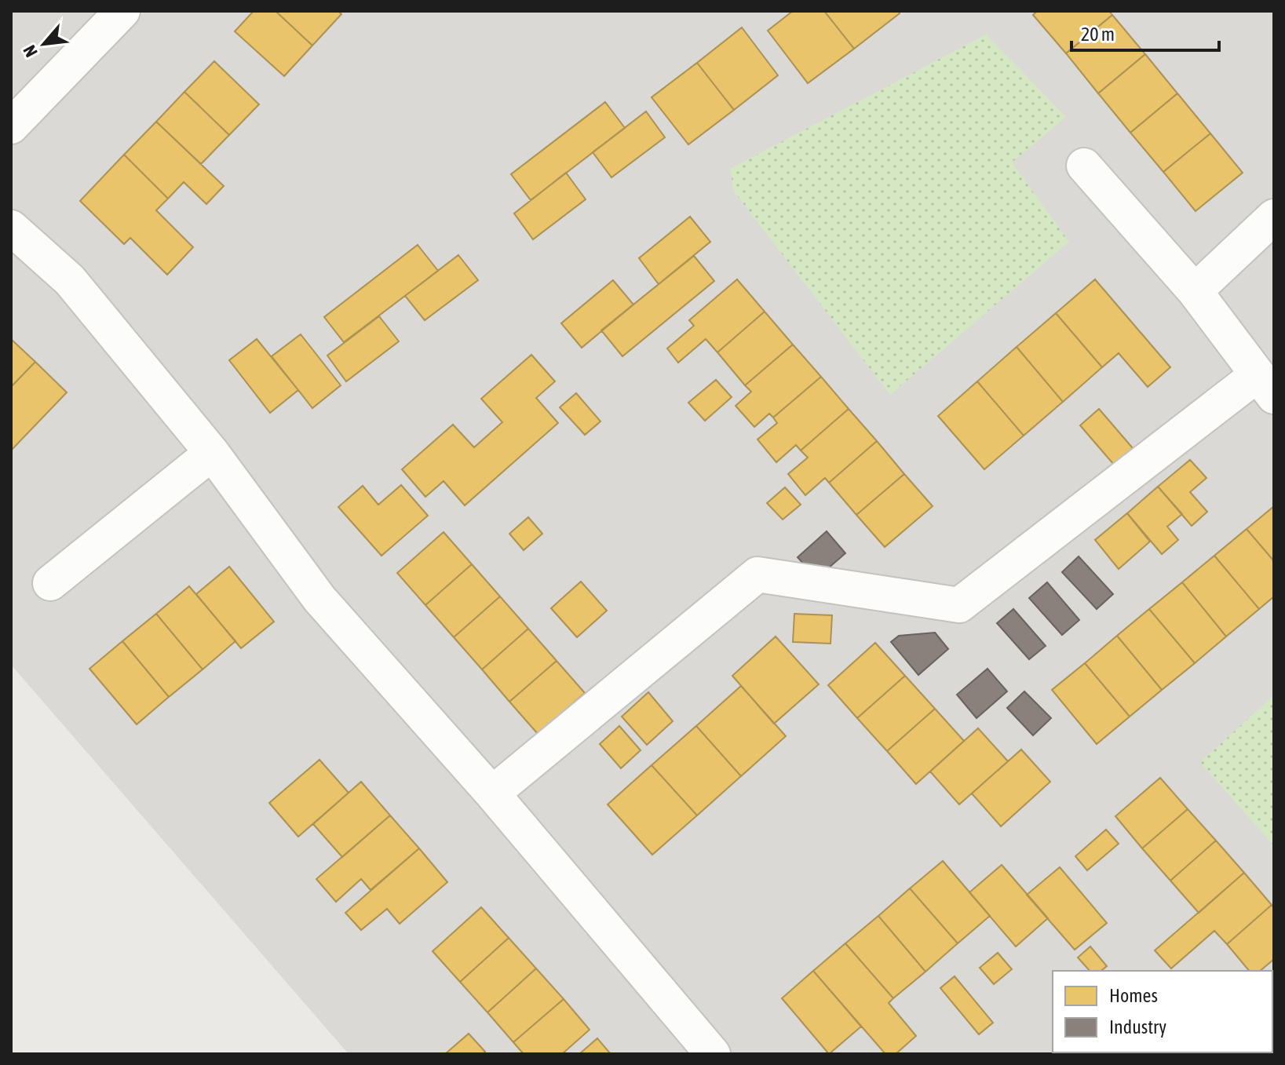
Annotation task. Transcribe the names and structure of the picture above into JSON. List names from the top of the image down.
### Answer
{
  "legend": ["Homes", "Industry"],
  "scale_bar": "20 m",
  "north": "bottom left"
}
